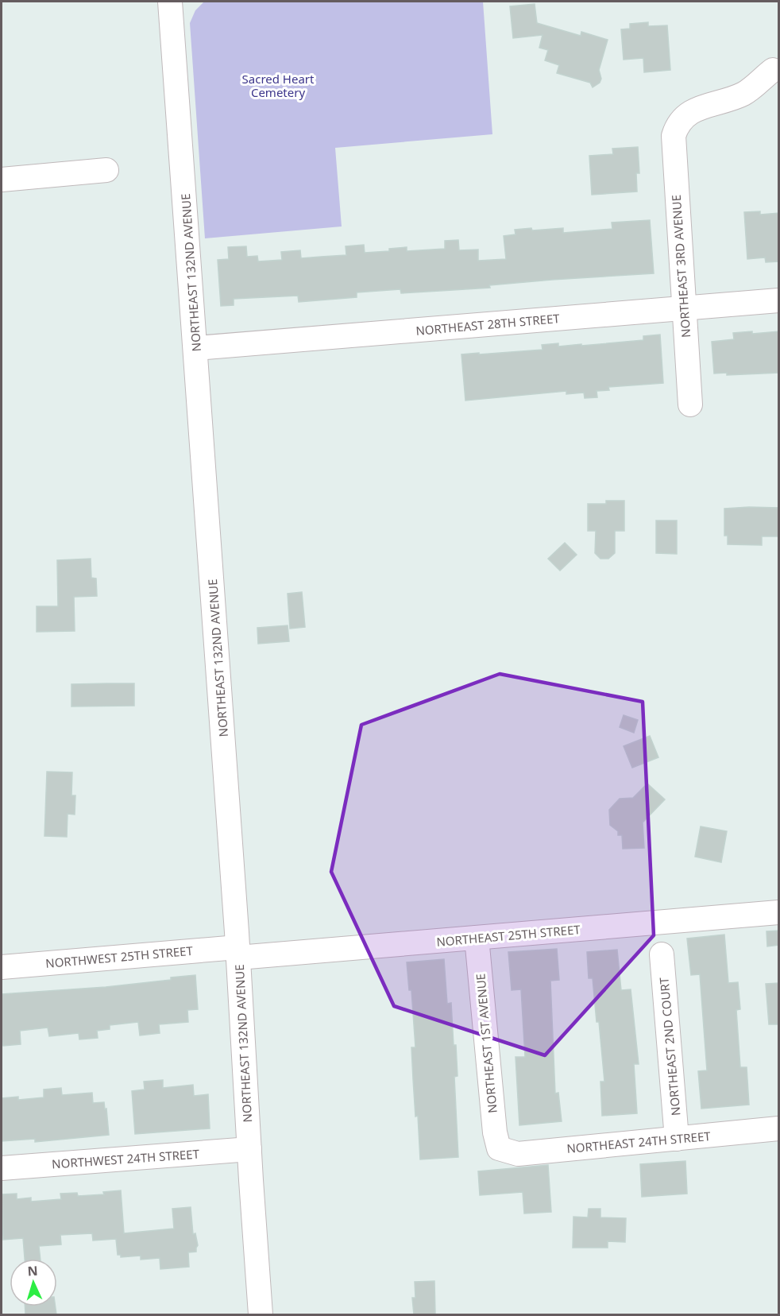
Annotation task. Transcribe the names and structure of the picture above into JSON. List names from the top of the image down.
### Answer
{
  "streets": {
    "street": [
      "NORTHEAST 3RD AVENUE",
      "NORTHEAST 132ND AVENUE",
      "NORTHEAST 28TH STREET",
      "NORTHEAST 25TH STREET",
      "NORTHWEST 25TH STREET",
      "NORTHEAST 1ST AVENUE",
      "NORTHEAST 2ND COURT",
      "NORTHEAST 24TH STREET",
      "NORTHWEST 24TH STREET"
    ]
  },
  "crossings": [
    ["NORTHEAST 3RD AVENUE", "NORTHEAST 28TH STREET"],
    ["NORTHEAST 132ND AVENUE", "NORTHEAST 28TH STREET"],
    ["NORTHEAST 132ND AVENUE", "NORTHEAST 25TH STREET"],
    ["NORTHEAST 132ND AVENUE", "NORTHWEST 25TH STREET"],
    ["NORTHEAST 132ND AVENUE", "NORTHWEST 24TH STREET"],
    ["NORTHEAST 25TH STREET", "NORTHWEST 25TH STREET"],
    ["NORTHEAST 25TH STREET", "NORTHEAST 1ST AVENUE"],
    ["NORTHEAST 1ST AVENUE", "NORTHEAST 24TH STREET"],
    ["NORTHEAST 2ND COURT", "NORTHEAST 24TH STREET"]
  ],
  "parks": ["Sacred Heart Cemetery"],
  "north": "top"
}
